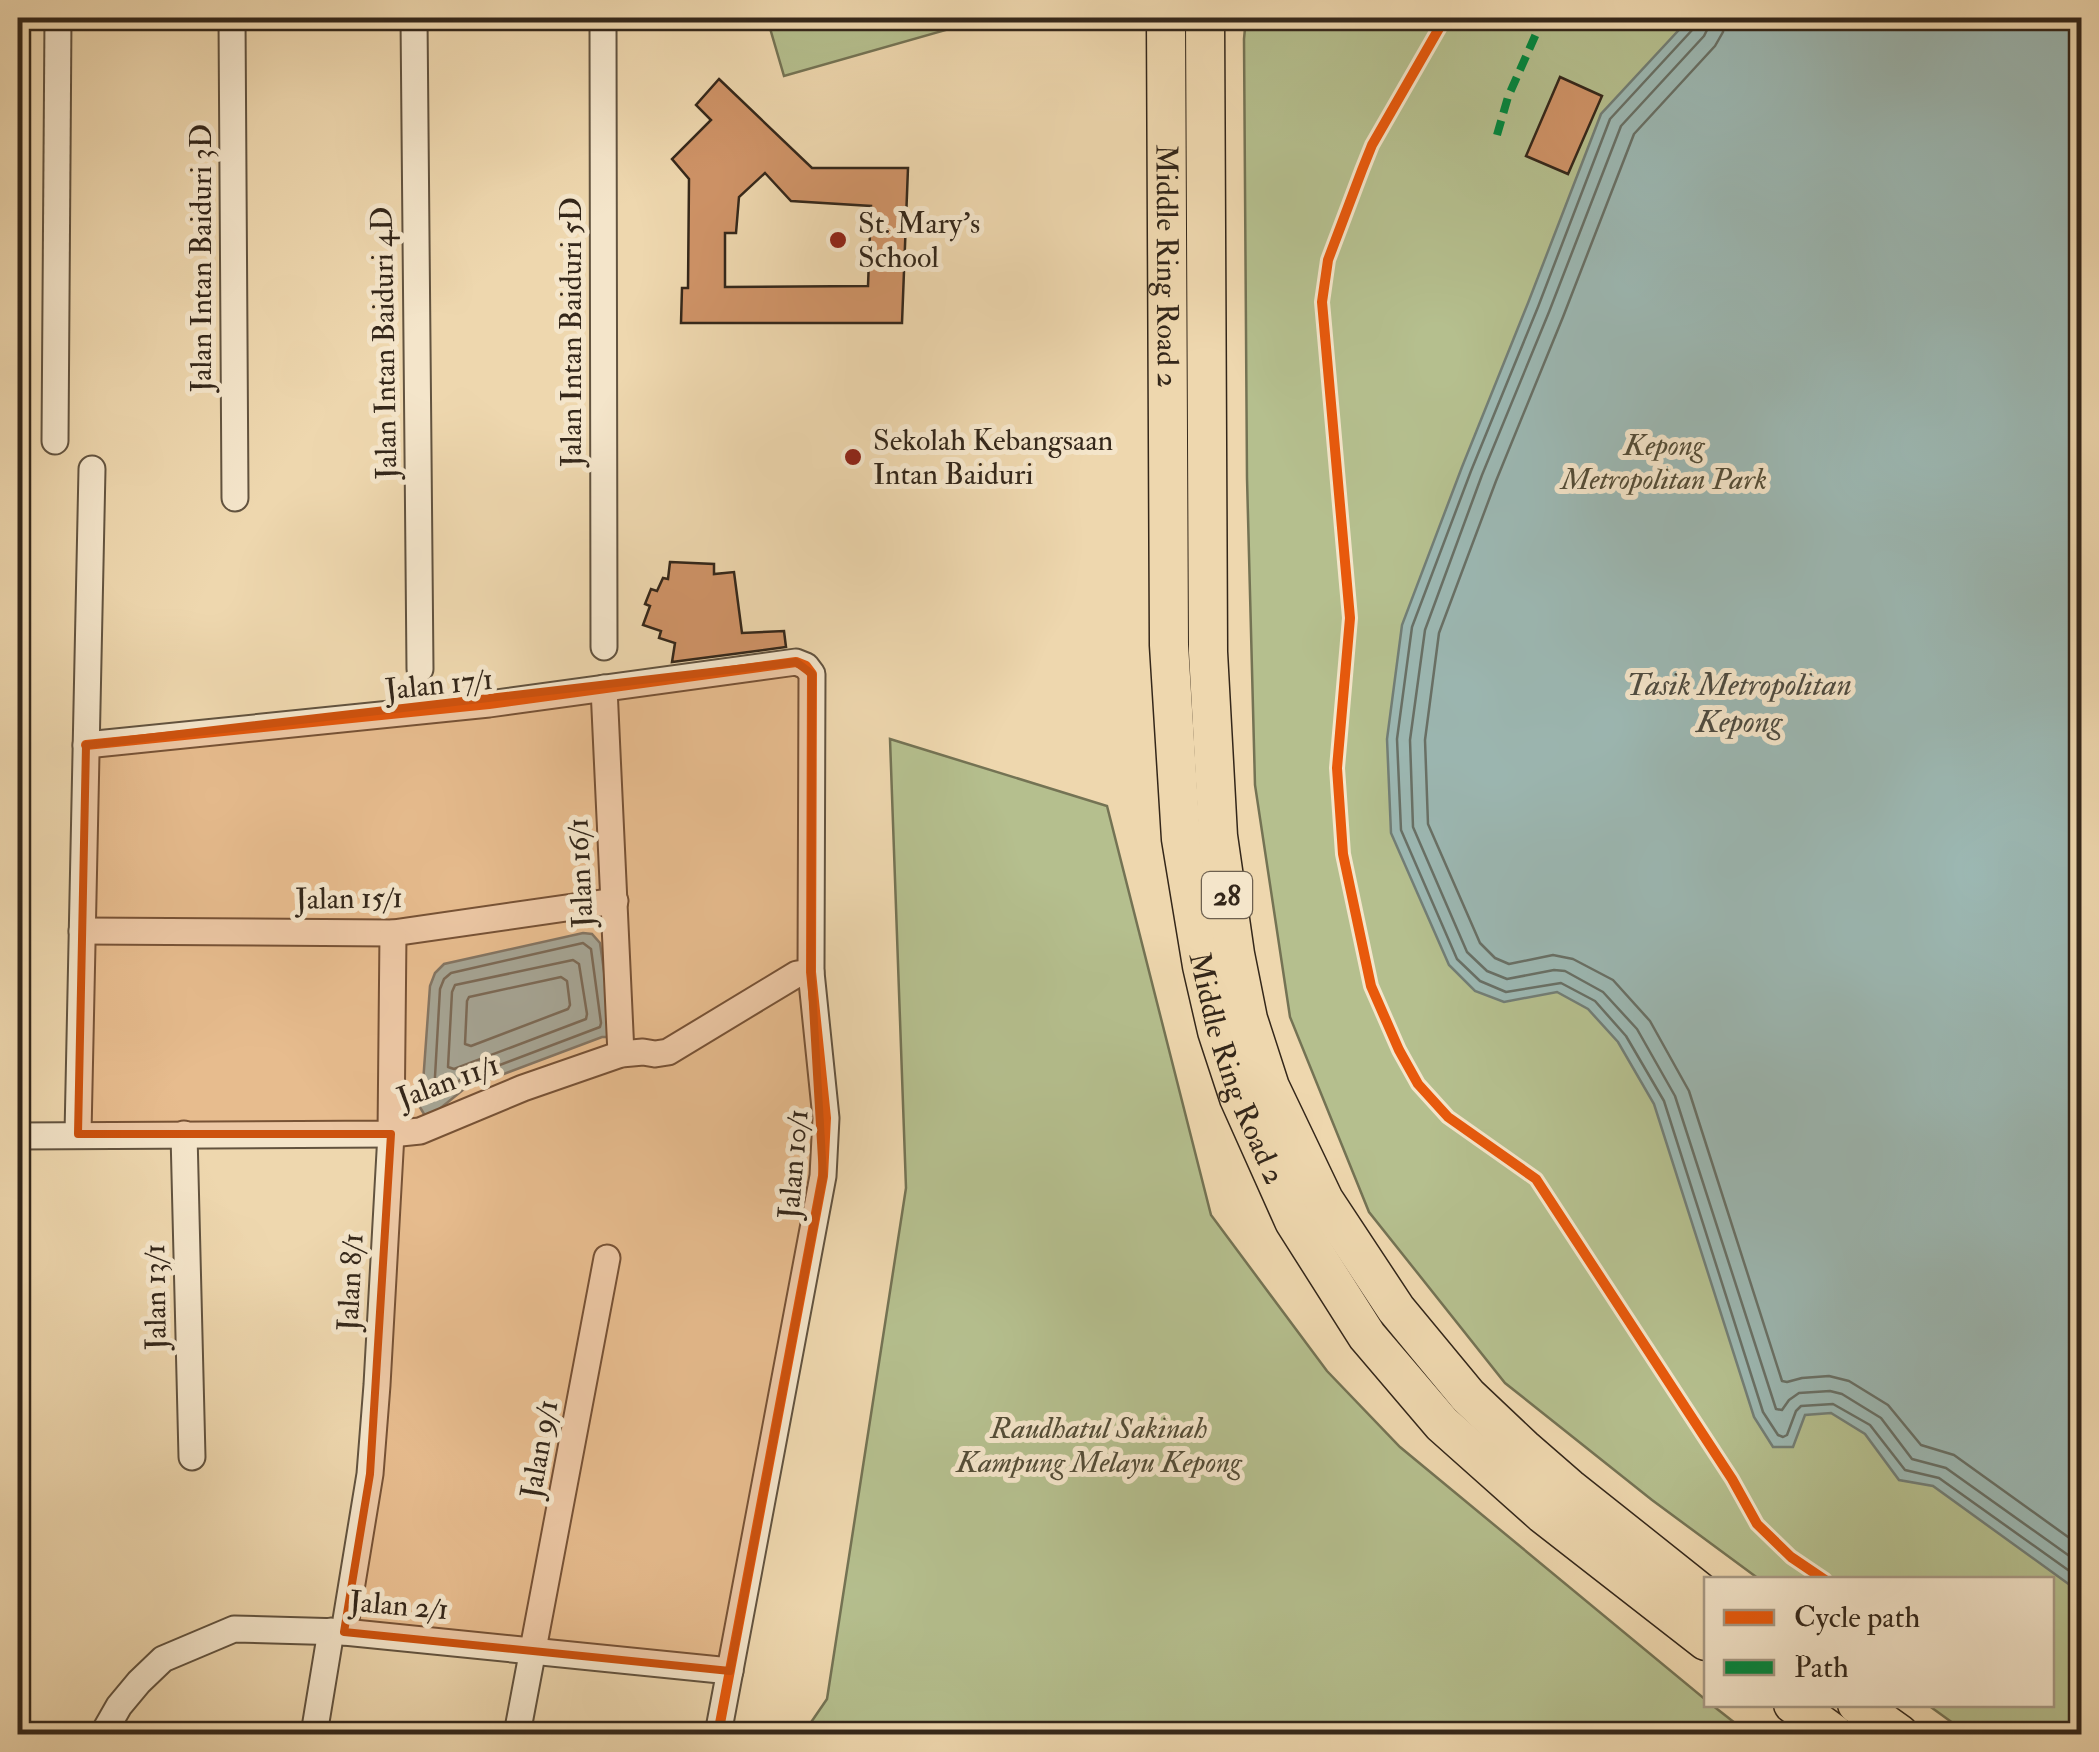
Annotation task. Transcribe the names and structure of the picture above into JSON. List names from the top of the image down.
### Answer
{
  "streets": {
    "highway": ["Middle Ring Road 2", "28"],
    "street": [
      "Jalan Intan Baiduri 3D",
      "Jalan Intan Baiduri 5D",
      "Jalan Intan Baiduri 4D",
      "Jalan 17/1",
      "Jalan 16/1",
      "Jalan 15/1",
      "Jalan 11/1",
      "Jalan 10/1",
      "Jalan 8/1",
      "Jalan 13/1",
      "Jalan 9/1",
      "Jalan 2/1"
    ]
  },
  "crossings": [
    ["Jalan 17/1", "Jalan 16/1"],
    ["Jalan 17/1", "Jalan 10/1"],
    ["Jalan 16/1", "Jalan 15/1"],
    ["Jalan 16/1", "Jalan 11/1"],
    ["Jalan 15/1", "Jalan 8/1"],
    ["Jalan 11/1", "Jalan 10/1"],
    ["Jalan 11/1", "Jalan 8/1"],
    ["Jalan 11/1", "Jalan 13/1"],
    ["Jalan 10/1", "Jalan 2/1"],
    ["Jalan 8/1", "Jalan 2/1"],
    ["Jalan 9/1", "Jalan 2/1"]
  ],
  "water": ["Tasik Metropolitan Kepong"],
  "parks": ["Kepong Metropolitan Park", "Raudhatul Sakinah Kampung Melayu Kepong"],
  "places": ["St. Mary's School", "Sekolah Kebangsaan Intan Baiduri"],
  "legend": ["Cycle path", "Path"]
}
